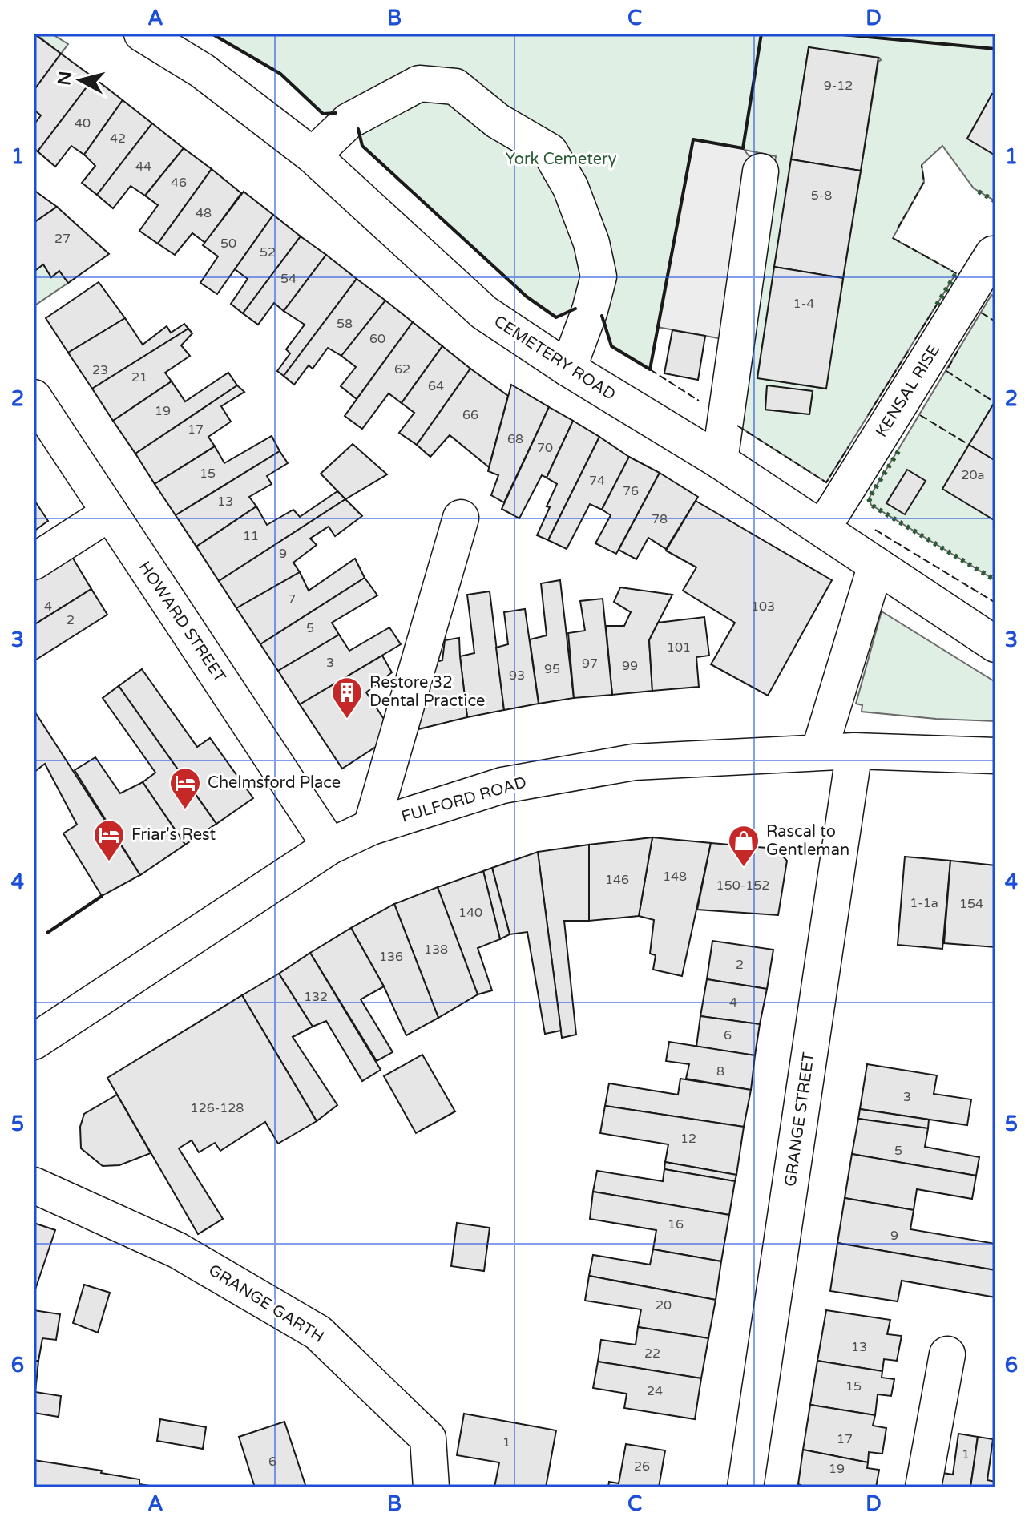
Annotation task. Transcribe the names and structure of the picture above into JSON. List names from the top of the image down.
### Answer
{
  "streets": {
    "main road": [
      "CEMETERY ROAD",
      "KENSAL RISE",
      "HOWARD STREET",
      "FULFORD ROAD",
      "GRANGE STREET",
      "GRANGE GARTH"
    ]
  },
  "crossings": [
    ["CEMETERY ROAD", "KENSAL RISE"],
    ["HOWARD STREET", "FULFORD ROAD"],
    ["FULFORD ROAD", "GRANGE STREET"]
  ],
  "parks": ["York Cemetery"],
  "places": {
    "building": ["Restore 32 Dental Practice"],
    "hotel": ["Chelmsford Place", "Friar's Rest"],
    "shop": ["Rascal to Gentleman"]
  },
  "house_numbers": [
    "9-12",
    "40",
    "42",
    "44",
    "46",
    "5-8",
    "48",
    "27",
    "50",
    "52",
    "54",
    "1-4",
    "58",
    "60",
    "62",
    "23",
    "21",
    "64",
    "19",
    "66",
    "17",
    "68",
    "70",
    "15",
    "20a",
    "74",
    "76",
    "13",
    "78",
    "11",
    "9",
    "7",
    "4",
    "103",
    "2",
    "5",
    "101",
    "3",
    "97",
    "99",
    "95",
    "93",
    "148",
    "146",
    "150-152",
    "1-1a",
    "154",
    "140",
    "138",
    "136",
    "2",
    "132",
    "4",
    "6",
    "8",
    "3",
    "126-128",
    "12",
    "5",
    "16",
    "9",
    "20",
    "13",
    "22",
    "15",
    "24",
    "17",
    "1",
    "1",
    "6",
    "26",
    "19"
  ],
  "north": "left",
  "grid": {
    "columns": [
      "A",
      "B",
      "C",
      "D"
    ],
    "rows": [
      "1",
      "2",
      "3",
      "4",
      "5",
      "6"
    ]
  }
}
